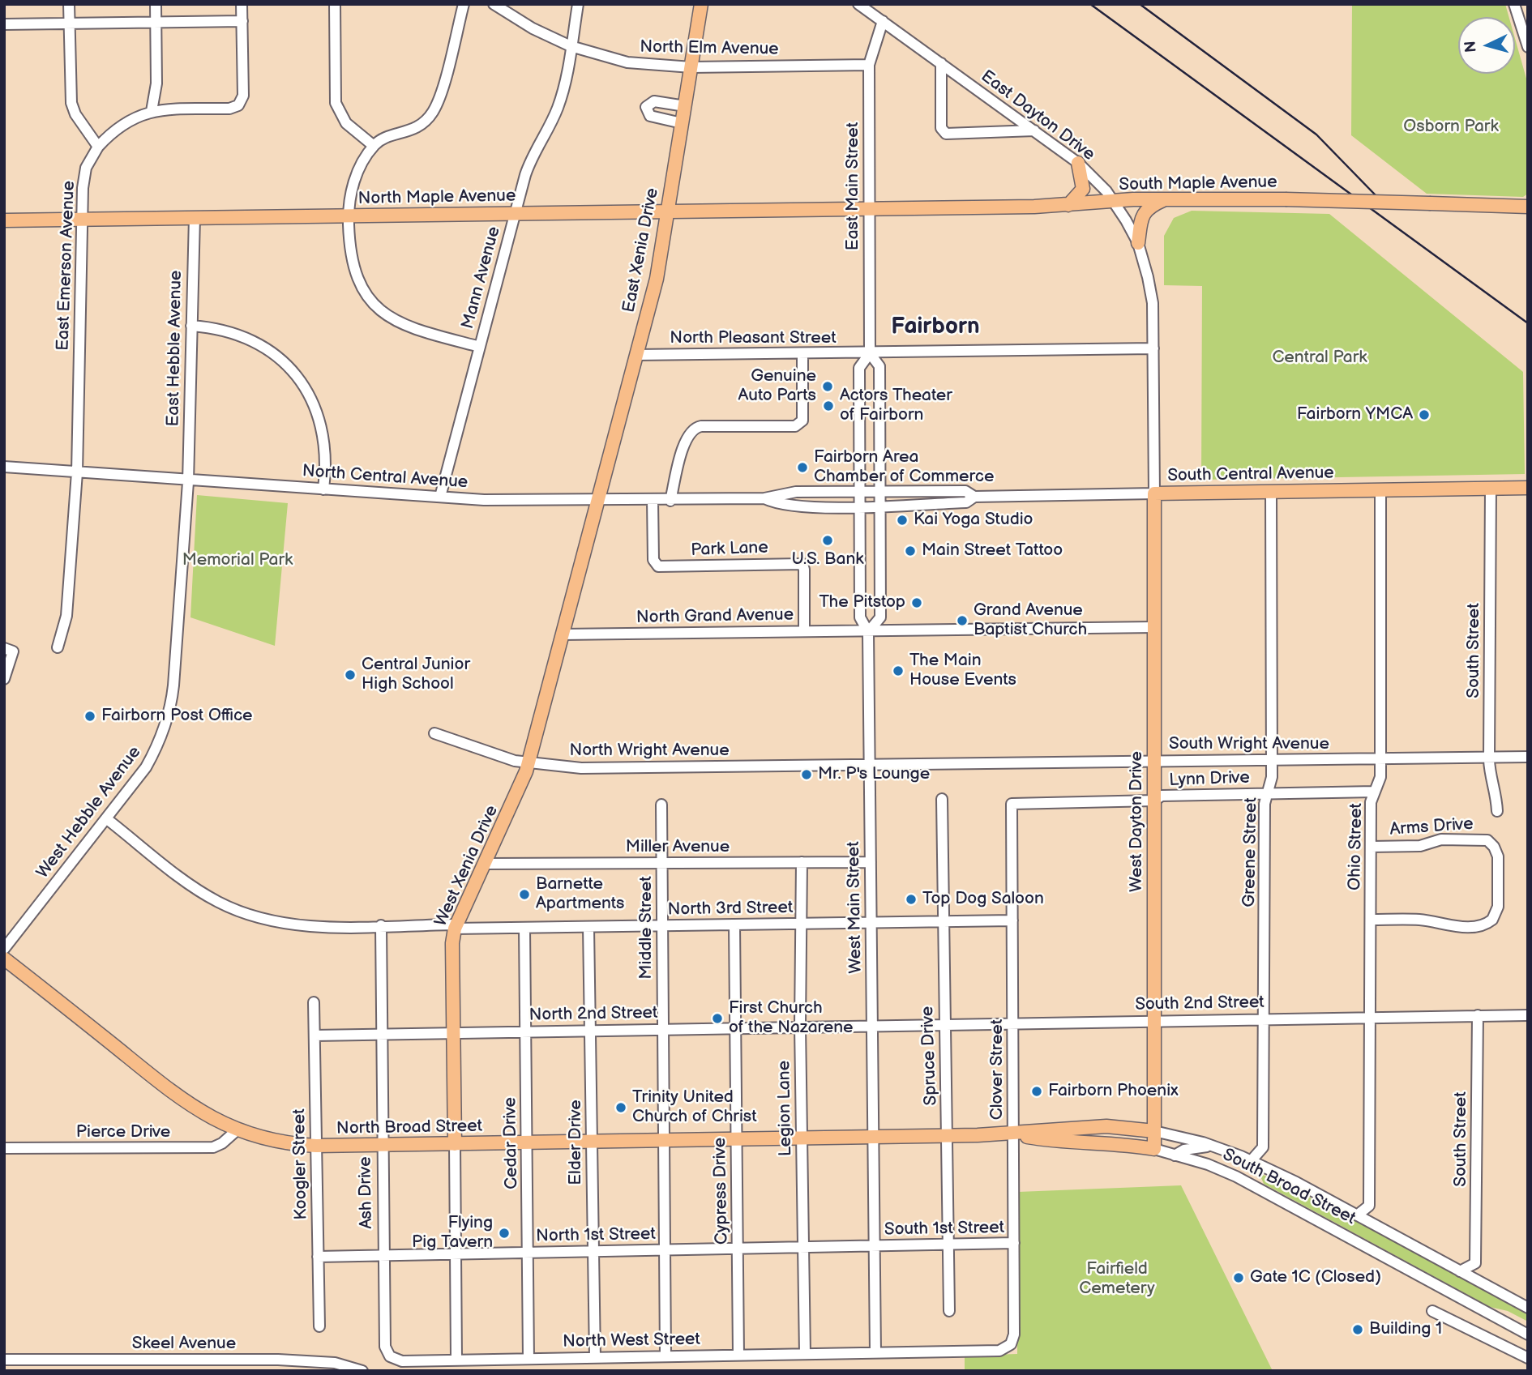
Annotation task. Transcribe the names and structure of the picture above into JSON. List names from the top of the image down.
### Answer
{
  "streets": {
    "main road": [
      "South Maple Avenue",
      "North Maple Avenue",
      "East Xenia Drive",
      "South Central Avenue",
      "West Dayton Drive",
      "West Xenia Drive",
      "North Broad Street",
      "South Broad Street"
    ],
    "street": [
      "North Elm Avenue",
      "East Dayton Drive",
      "East Main Street",
      "East Emerson Avenue",
      "Mann Avenue",
      "North Pleasant Street",
      "East Hebble Avenue",
      "North Central Avenue",
      "Park Lane",
      "North Grand Avenue",
      "South Street",
      "South Wright Avenue",
      "North Wright Avenue",
      "Lynn Drive",
      "West Hebble Avenue",
      "Arms Drive",
      "Ohio Street",
      "Miller Avenue",
      "Greene Street",
      "West Main Street",
      "North 3rd Street",
      "Middle Street",
      "South 2nd Street",
      "North 2nd Street",
      "Spruce Drive",
      "Clover Street",
      "Legion Lane",
      "Pierce Drive",
      "Elder Drive",
      "Cedar Drive",
      "Koogler Street",
      "Cypress Drive",
      "Ash Drive",
      "South 1st Street",
      "North 1st Street",
      "North West Street",
      "Skeel Avenue"
    ]
  },
  "crossings": [
    ["North Elm Avenue", "East Main Street"],
    ["North Elm Avenue", "East Xenia Drive"],
    ["North Elm Avenue", "Mann Avenue"],
    ["East Dayton Drive", "South Maple Avenue"],
    ["East Dayton Drive", "East Main Street"],
    ["East Dayton Drive", "North Pleasant Street"],
    ["East Dayton Drive", "South Central Avenue"],
    ["East Dayton Drive", "West Dayton Drive"],
    ["South Maple Avenue", "East Main Street"],
    ["South Maple Avenue", "North Maple Avenue"],
    ["East Main Street", "North Maple Avenue"],
    ["East Main Street", "North Pleasant Street"],
    ["East Main Street", "South Central Avenue"],
    ["East Main Street", "North Central Avenue"],
    ["East Main Street", "West Main Street"],
    ["North Maple Avenue", "East Xenia Drive"],
    ["North Maple Avenue", "East Emerson Avenue"],
    ["North Maple Avenue", "Mann Avenue"],
    ["North Maple Avenue", "East Hebble Avenue"],
    ["East Xenia Drive", "North Pleasant Street"],
    ["East Xenia Drive", "North Central Avenue"],
    ["East Xenia Drive", "West Xenia Drive"],
    ["East Emerson Avenue", "North Central Avenue"],
    ["Mann Avenue", "North Central Avenue"],
    ["East Hebble Avenue", "North Central Avenue"],
    ["East Hebble Avenue", "West Hebble Avenue"],
    ["South Central Avenue", "North Central Avenue"],
    ["South Central Avenue", "South Street"],
    ["South Central Avenue", "West Dayton Drive"],
    ["South Central Avenue", "Ohio Street"],
    ["South Central Avenue", "Greene Street"],
    ["South Central Avenue", "West Main Street"],
    ["North Central Avenue", "Park Lane"],
    ["North Central Avenue", "West Hebble Avenue"],
    ["North Central Avenue", "West Xenia Drive"],
    ["North Central Avenue", "West Main Street"],
    ["Park Lane", "North Grand Avenue"],
    ["North Grand Avenue", "West Dayton Drive"],
    ["North Grand Avenue", "West Xenia Drive"],
    ["North Grand Avenue", "West Main Street"],
    ["South Street", "South Wright Avenue"],
    ["South Street", "South 2nd Street"],
    ["South Street", "South Broad Street"],
    ["South Wright Avenue", "North Wright Avenue"],
    ["South Wright Avenue", "West Dayton Drive"],
    ["South Wright Avenue", "Ohio Street"],
    ["South Wright Avenue", "Greene Street"],
    ["South Wright Avenue", "West Main Street"],
    ["North Wright Avenue", "West Xenia Drive"],
    ["North Wright Avenue", "West Main Street"],
    ["Lynn Drive", "West Dayton Drive"],
    ["Lynn Drive", "Ohio Street"],
    ["Lynn Drive", "Greene Street"],
    ["Lynn Drive", "Clover Street"],
    ["West Hebble Avenue", "North 3rd Street"],
    ["West Dayton Drive", "South 2nd Street"],
    ["West Dayton Drive", "South Broad Street"],
    ["Arms Drive", "Ohio Street"],
    ["Ohio Street", "South 2nd Street"],
    ["Ohio Street", "South Broad Street"],
    ["Miller Avenue", "West Xenia Drive"],
    ["Miller Avenue", "West Main Street"],
    ["Miller Avenue", "Middle Street"],
    ["Miller Avenue", "Legion Lane"],
    ["Greene Street", "South 2nd Street"],
    ["Greene Street", "South Broad Street"],
    ["West Xenia Drive", "North 3rd Street"],
    ["West Xenia Drive", "North 2nd Street"],
    ["West Xenia Drive", "North Broad Street"],
    ["West Xenia Drive", "North 1st Street"],
    ["West Xenia Drive", "North West Street"],
    ["West Main Street", "North 3rd Street"],
    ["West Main Street", "South 2nd Street"],
    ["West Main Street", "North 2nd Street"],
    ["West Main Street", "North Broad Street"],
    ["West Main Street", "South Broad Street"],
    ["West Main Street", "South 1st Street"],
    ["West Main Street", "North 1st Street"],
    ["West Main Street", "North West Street"],
    ["North 3rd Street", "Middle Street"],
    ["North 3rd Street", "Spruce Drive"],
    ["North 3rd Street", "Clover Street"],
    ["North 3rd Street", "Legion Lane"],
    ["North 3rd Street", "Elder Drive"],
    ["North 3rd Street", "Cedar Drive"],
    ["North 3rd Street", "Cypress Drive"],
    ["North 3rd Street", "Ash Drive"],
    ["Middle Street", "North 2nd Street"],
    ["Middle Street", "North Broad Street"],
    ["Middle Street", "North 1st Street"],
    ["Middle Street", "North West Street"],
    ["South 2nd Street", "North 2nd Street"],
    ["South 2nd Street", "Spruce Drive"],
    ["South 2nd Street", "Clover Street"],
    ["North 2nd Street", "Legion Lane"],
    ["North 2nd Street", "Elder Drive"],
    ["North 2nd Street", "Cedar Drive"],
    ["North 2nd Street", "Koogler Street"],
    ["North 2nd Street", "Cypress Drive"],
    ["North 2nd Street", "Ash Drive"],
    ["Spruce Drive", "South Broad Street"],
    ["Spruce Drive", "South 1st Street"],
    ["Clover Street", "South Broad Street"],
    ["Clover Street", "South 1st Street"],
    ["Clover Street", "North West Street"],
    ["Legion Lane", "North Broad Street"],
    ["Legion Lane", "North 1st Street"],
    ["Legion Lane", "North West Street"],
    ["North Broad Street", "Pierce Drive"],
    ["North Broad Street", "Elder Drive"],
    ["North Broad Street", "Cedar Drive"],
    ["North Broad Street", "Koogler Street"],
    ["North Broad Street", "South Broad Street"],
    ["North Broad Street", "Cypress Drive"],
    ["North Broad Street", "Ash Drive"],
    ["Elder Drive", "North 1st Street"],
    ["Elder Drive", "North West Street"],
    ["Cedar Drive", "North 1st Street"],
    ["Cedar Drive", "North West Street"],
    ["Koogler Street", "North 1st Street"],
    ["Cypress Drive", "North 1st Street"],
    ["Cypress Drive", "North West Street"],
    ["Ash Drive", "North 1st Street"],
    ["Ash Drive", "North West Street"],
    ["South 1st Street", "North 1st Street"]
  ],
  "districts": ["Fairborn"],
  "parks": [
    "Osborn Park",
    "Central Park",
    "Memorial Park",
    "Fairfield Cemetery"
  ],
  "places": [
    "Genuine Auto Parts",
    "Actors Theater of Fairborn",
    "Fairborn YMCA",
    "Fairborn Area Chamber of Commerce",
    "Kai Yoga Studio",
    "U.S. Bank",
    "Main Street Tattoo",
    "The Pitstop",
    "Grand Avenue Baptist Church",
    "The Main House Events",
    "Central Junior High School",
    "Fairborn Post Office",
    "Mr. P's Lounge",
    "Barnette Apartments",
    "Top Dog Saloon",
    "First Church of the Nazarene",
    "Fairborn Phoenix",
    "Trinity United Church of Christ",
    "Flying Pig Tavern",
    "Gate 1C (Closed)",
    "Building 1"
  ],
  "north": "left"
}
